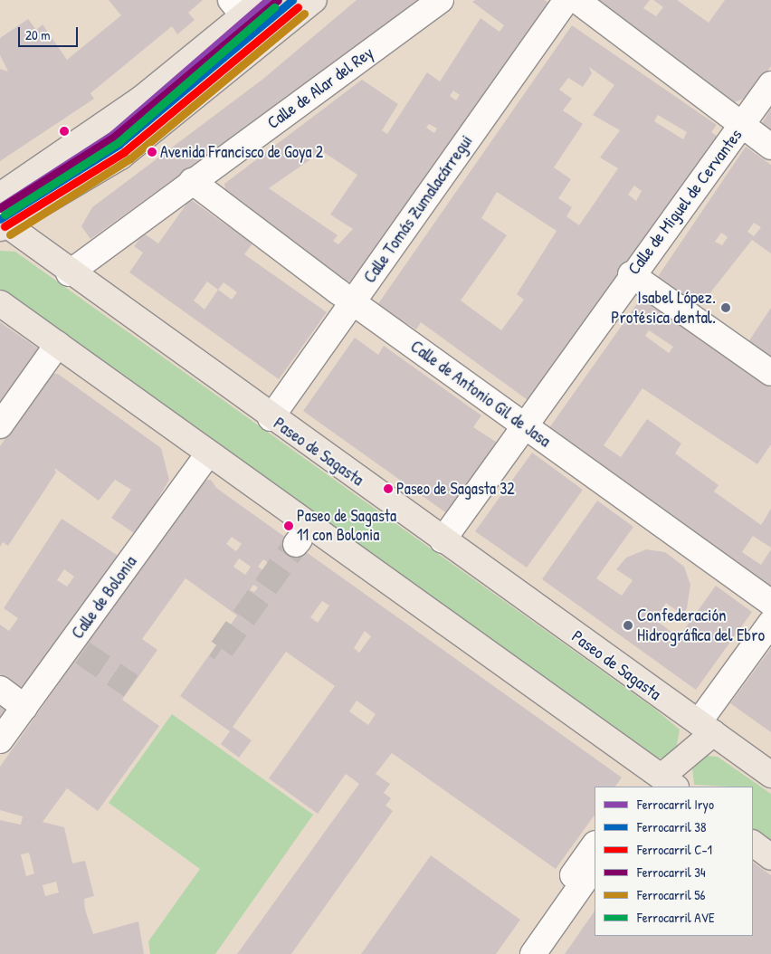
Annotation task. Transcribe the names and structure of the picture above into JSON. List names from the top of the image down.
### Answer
{
  "streets": {
    "main road": ["Paseo de Sagasta"],
    "street": [
      "Calle de Alar del Rey",
      "Calle de Miguel de Cervantes",
      "Calle Tomás Zumalacárregui",
      "Calle de Antonio Gil de Jasa",
      "Calle de Bolonia"
    ]
  },
  "crossings": [
    ["Calle de Alar del Rey", "Calle de Antonio Gil de Jasa"],
    ["Calle de Alar del Rey", "Paseo de Sagasta"],
    ["Calle de Miguel de Cervantes", "Calle de Antonio Gil de Jasa"],
    ["Calle de Miguel de Cervantes", "Paseo de Sagasta"],
    ["Calle Tomás Zumalacárregui", "Calle de Antonio Gil de Jasa"],
    ["Calle Tomás Zumalacárregui", "Paseo de Sagasta"]
  ],
  "places": [
    "Avenida Francisco de Goya 2",
    "Isabel López. Protésica dental.",
    "Paseo de Sagasta 32",
    "Paseo de Sagasta 11 con Bolonia",
    "Confederación Hidrográfica del Ebro"
  ],
  "lines": [
    "rail line Iryo",
    "rail line 38",
    "rail line 34",
    "rail line C-1",
    "rail line AVE",
    "rail line 56"
  ],
  "legend": [
    "Ferrocarril Iryo",
    "Ferrocarril 38",
    "Ferrocarril C-1",
    "Ferrocarril 34",
    "Ferrocarril 56",
    "Ferrocarril AVE"
  ],
  "scale_bar": "20 m"
}
